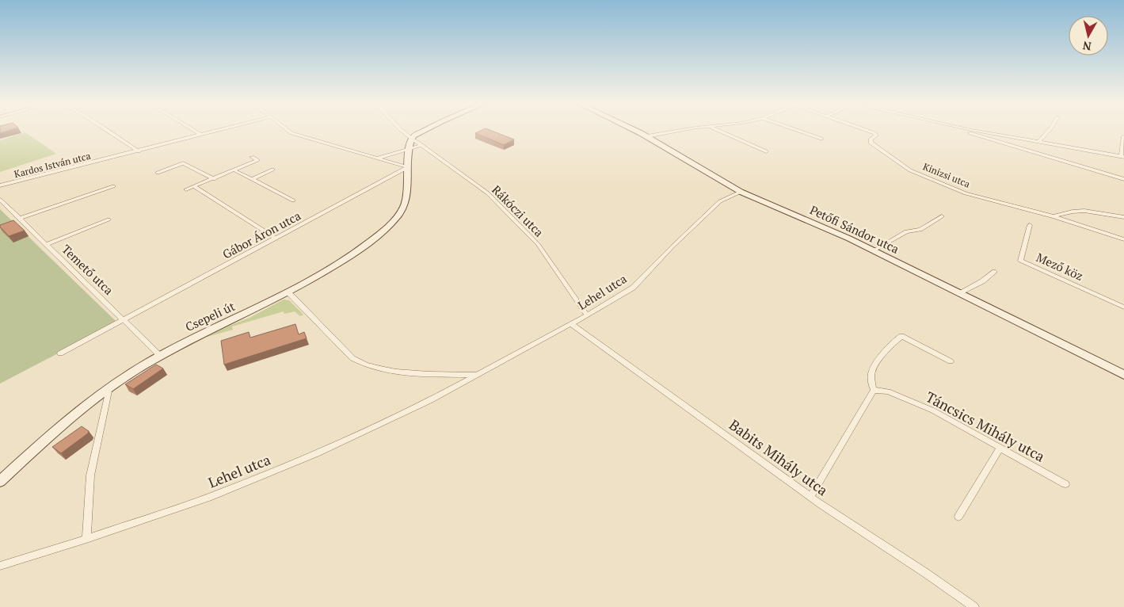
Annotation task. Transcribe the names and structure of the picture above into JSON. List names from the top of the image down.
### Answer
{
  "streets": {
    "street": [
      "Kardos István utca",
      "Kinizsi utca",
      "Rákóczi utca",
      "Petőfi Sándor utca",
      "Gábor Áron utca",
      "Mező köz",
      "Temető utca",
      "Lehel utca",
      "Csepeli út",
      "Táncsics Mihály utca",
      "Babits Mihály utca"
    ]
  },
  "crossings": [
    ["Rákóczi utca", "Lehel utca"],
    ["Rákóczi utca", "Csepeli út"],
    ["Petőfi Sándor utca", "Lehel utca"],
    ["Gábor Áron utca", "Temető utca"],
    ["Gábor Áron utca", "Csepeli út"],
    ["Temető utca", "Csepeli út"],
    ["Lehel utca", "Babits Mihály utca"]
  ],
  "north": "bottom"
}
